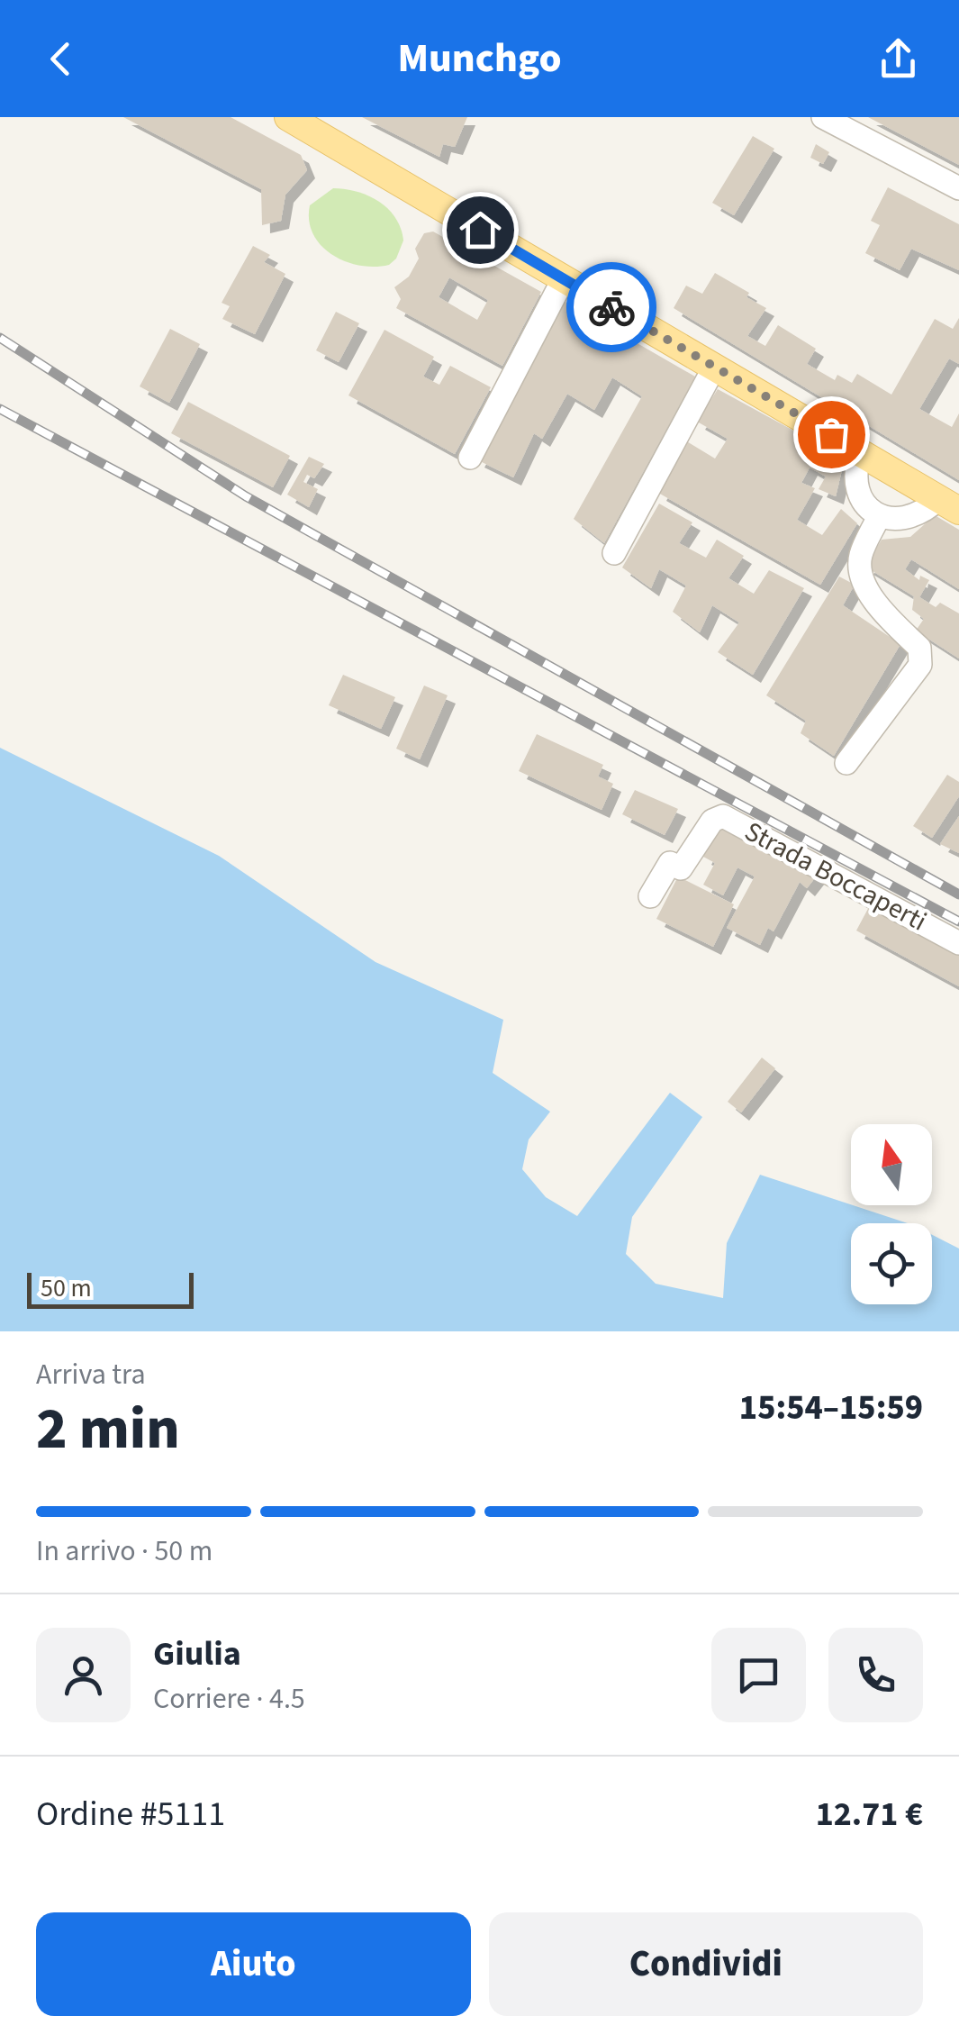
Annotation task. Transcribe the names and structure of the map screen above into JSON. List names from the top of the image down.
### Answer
{
  "streets": {
    "street": ["Strada Boccaperti"]
  },
  "scale_bar": "50 m",
  "north": "top",
  "page": {
    "header": "Munchgo",
    "scale": "50 m",
    "heading": ["2 min", "Arriva tra", "15:54–15:59"],
    "panel": [
      "Giulia",
      "Corriere · 4.5",
      "Ordine #5111",
      "12.71 €"
    ],
    "bar": "In arrivo · 50 m",
    "buttons": ["Aiuto", "Condividi"]
  }
}
